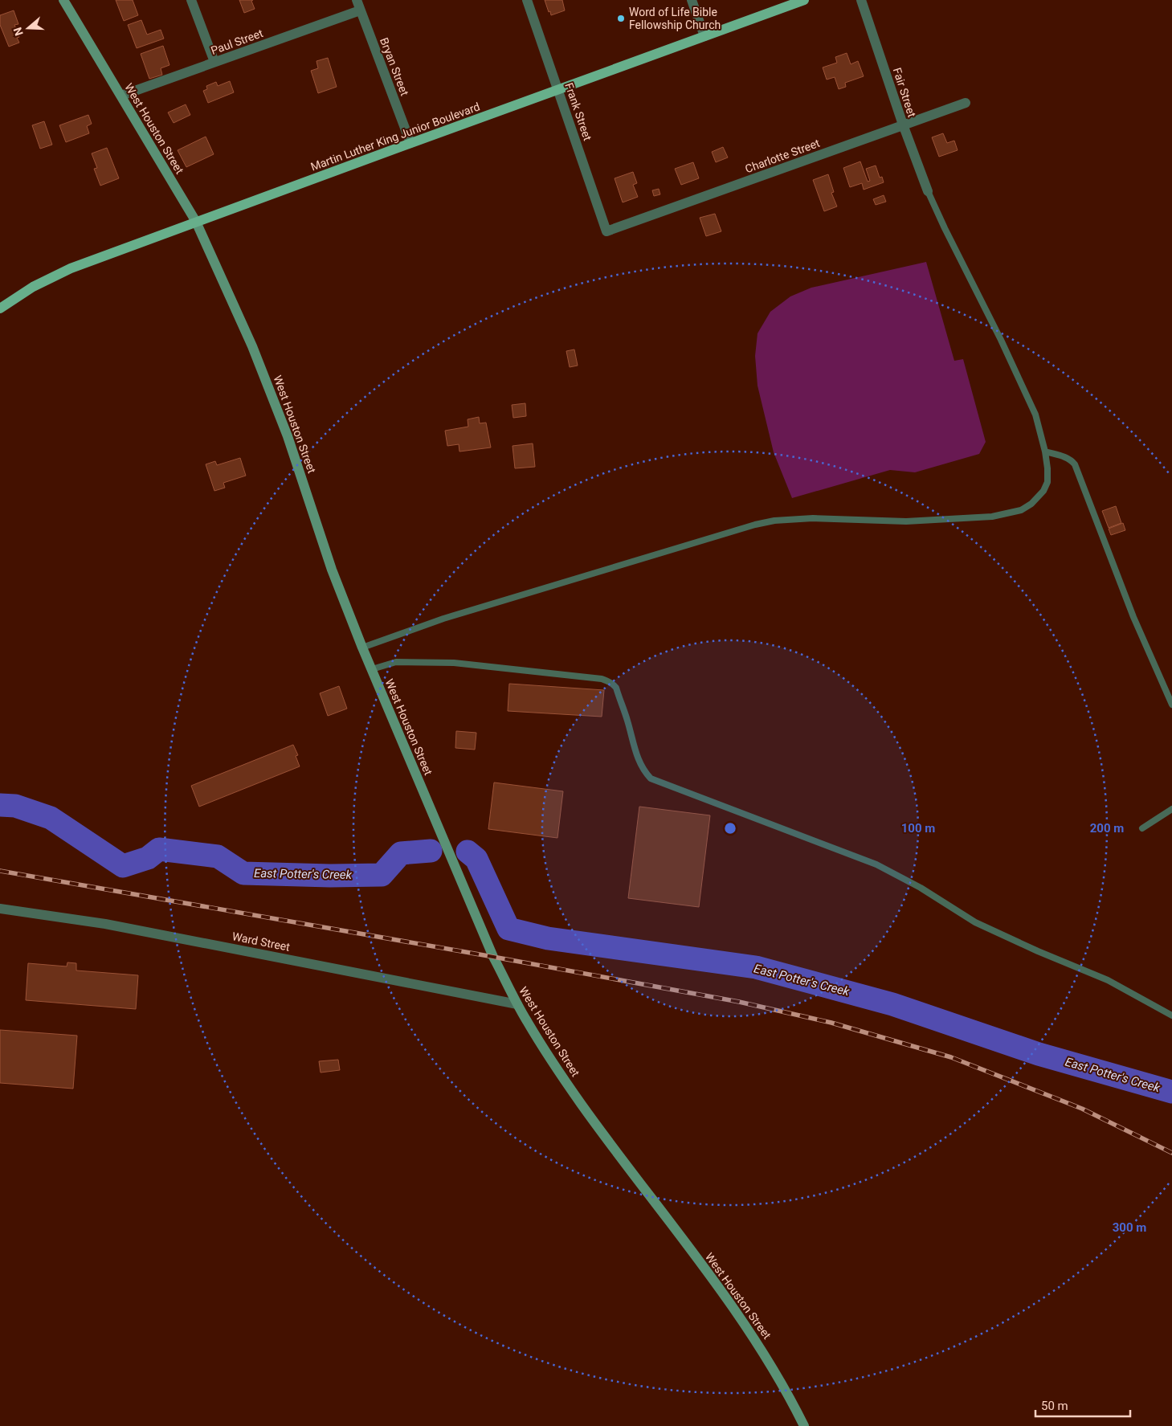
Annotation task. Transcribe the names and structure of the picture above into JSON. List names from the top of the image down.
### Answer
{
  "streets": {
    "main road": ["Martin Luther King Junior Boulevard"],
    "street": [
      "Paul Street",
      "Bryan Street",
      "Fair Street",
      "Frank Street",
      "West Houston Street",
      "Charlotte Street",
      "Ward Street"
    ]
  },
  "crossings": [
    ["Paul Street", "Bryan Street"],
    ["Paul Street", "West Houston Street"],
    ["Bryan Street", "Martin Luther King Junior Boulevard"],
    ["Fair Street", "Charlotte Street"],
    ["Frank Street", "Martin Luther King Junior Boulevard"],
    ["Frank Street", "Charlotte Street"],
    ["West Houston Street", "Martin Luther King Junior Boulevard"],
    ["West Houston Street", "Ward Street"]
  ],
  "water": ["East Potter's Creek"],
  "places": ["Word of Life Bible Fellowship Church"],
  "scale_bar": "50 m",
  "north": "left",
  "rings": ["100 m", "200 m", "300 m"]
}
